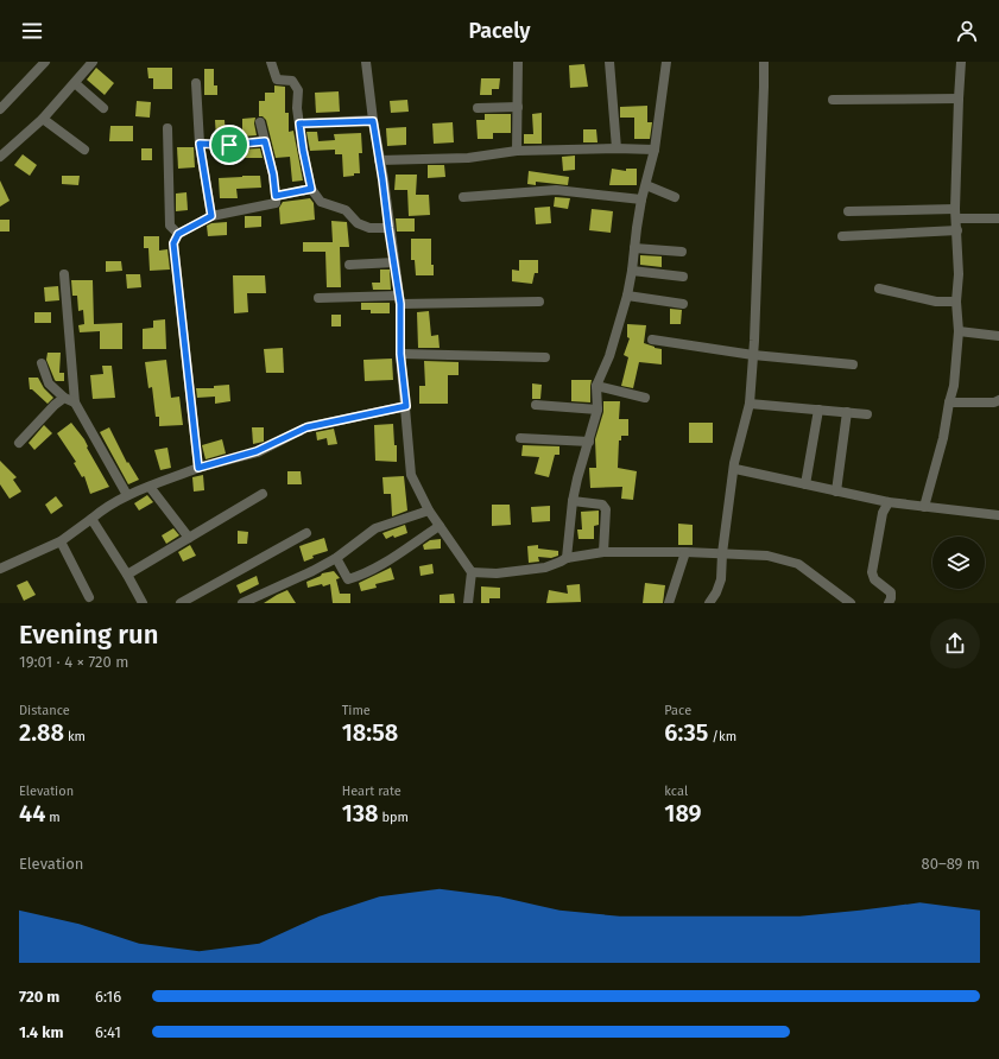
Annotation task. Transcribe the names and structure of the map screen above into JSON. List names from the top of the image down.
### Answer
{
  "page": {
    "header": "Pacely",
    "heading": ["Evening run", "19:01 · 4 × 720 m"],
    "stats": [
      ["Distance", "2.88 km"],
      ["Time", "18:58"],
      ["Pace", "6:35 /km"],
      ["Elevation", "44 m"],
      ["Heart rate", "138 bpm"],
      ["kcal", "189"]
    ],
    "chart": ["Elevation", "80–89 m"],
    "list": [
      {
        "name": "720 m",
        "note": "6:16"
      },
      {
        "name": "1.4 km",
        "note": "6:41"
      }
    ]
  }
}
